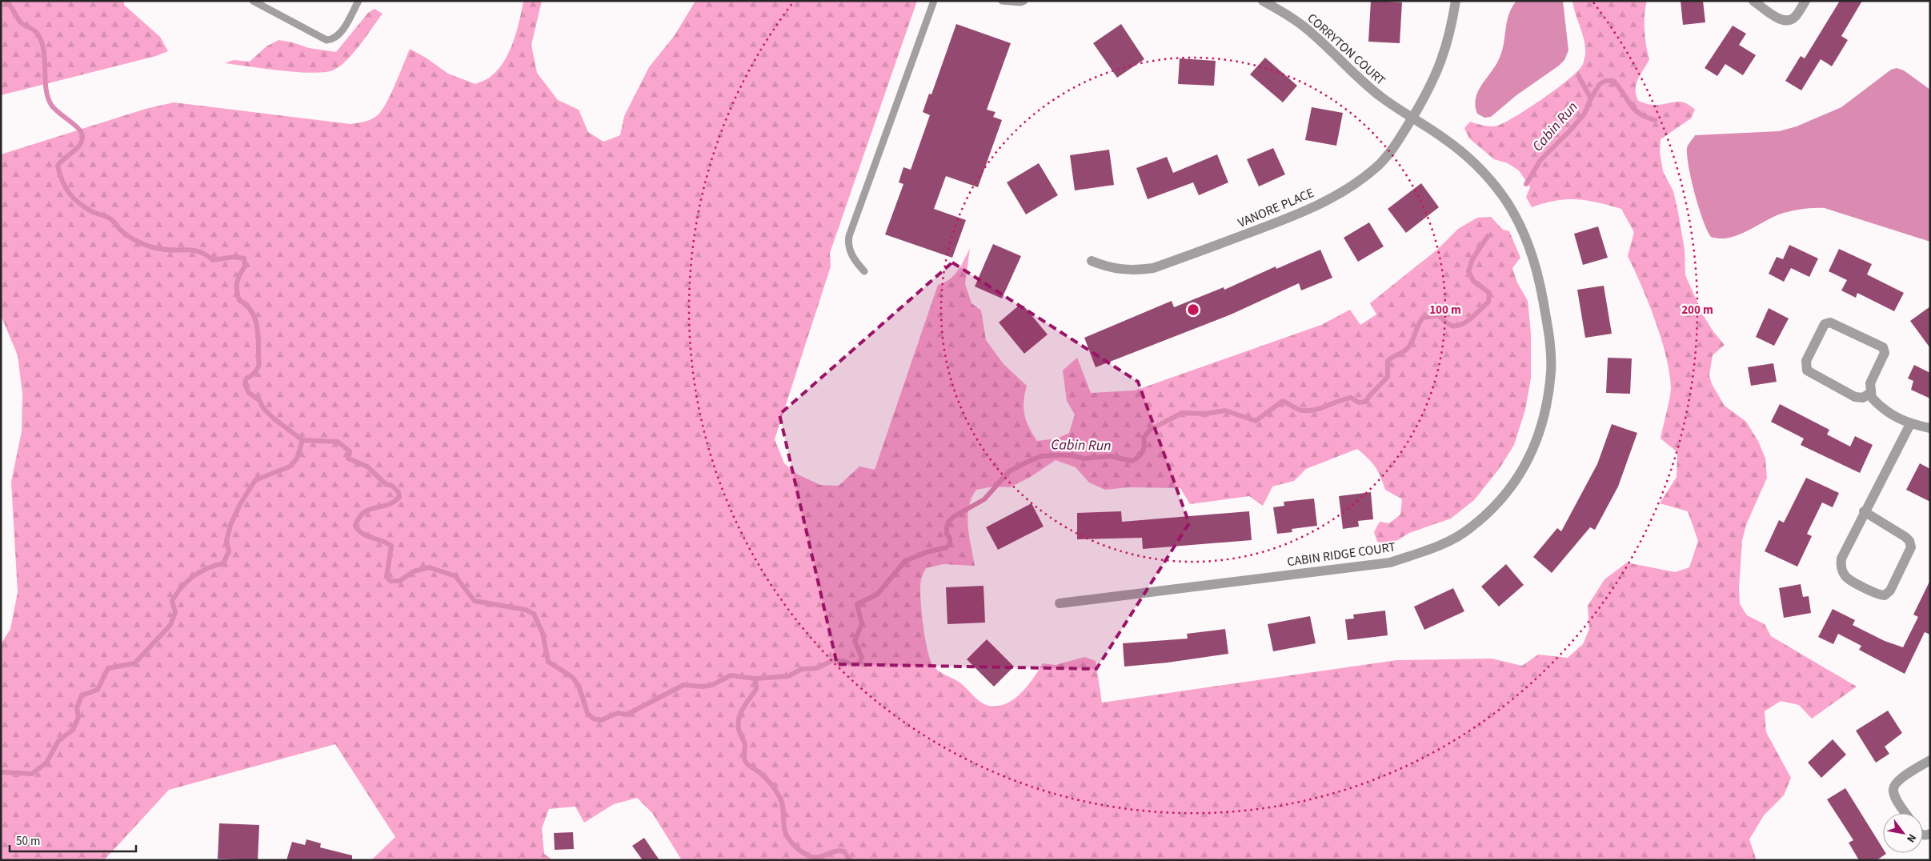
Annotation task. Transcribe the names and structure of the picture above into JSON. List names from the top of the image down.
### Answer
{
  "streets": {
    "street": ["CORRYTON COURT", "VANORE PLACE", "CABIN RIDGE COURT"]
  },
  "crossings": [
    ["CORRYTON COURT", "VANORE PLACE"],
    ["CORRYTON COURT", "CABIN RIDGE COURT"],
    ["VANORE PLACE", "CABIN RIDGE COURT"]
  ],
  "water": ["Cabin Run"],
  "scale_bar": "50 m",
  "north": "bottom right",
  "rings": ["100 m", "200 m"]
}
